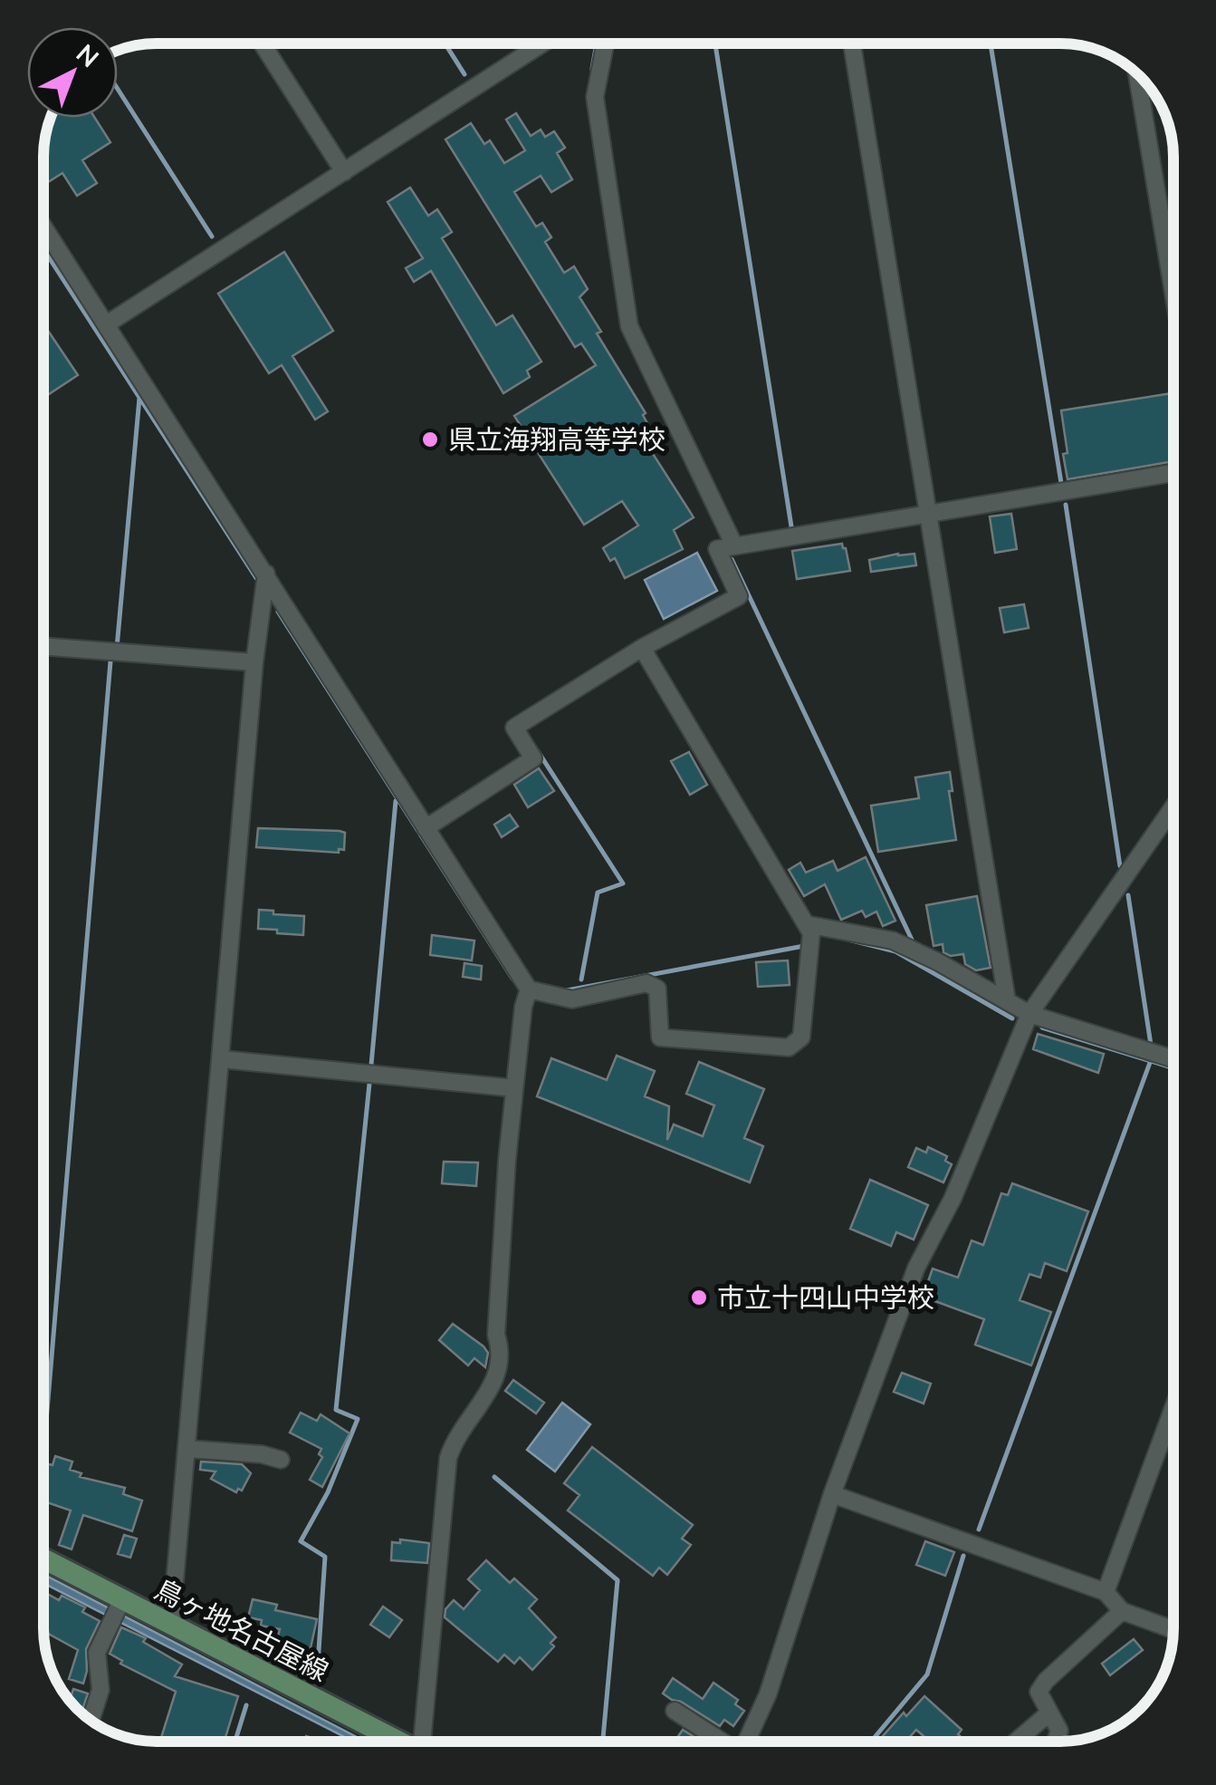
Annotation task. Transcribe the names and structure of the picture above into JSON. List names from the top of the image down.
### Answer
{
  "streets": {
    "main road": ["鳥ヶ地名古屋線"]
  },
  "places": ["県立海翔高等学校", "市立十四山中学校"],
  "north": "top right"
}
